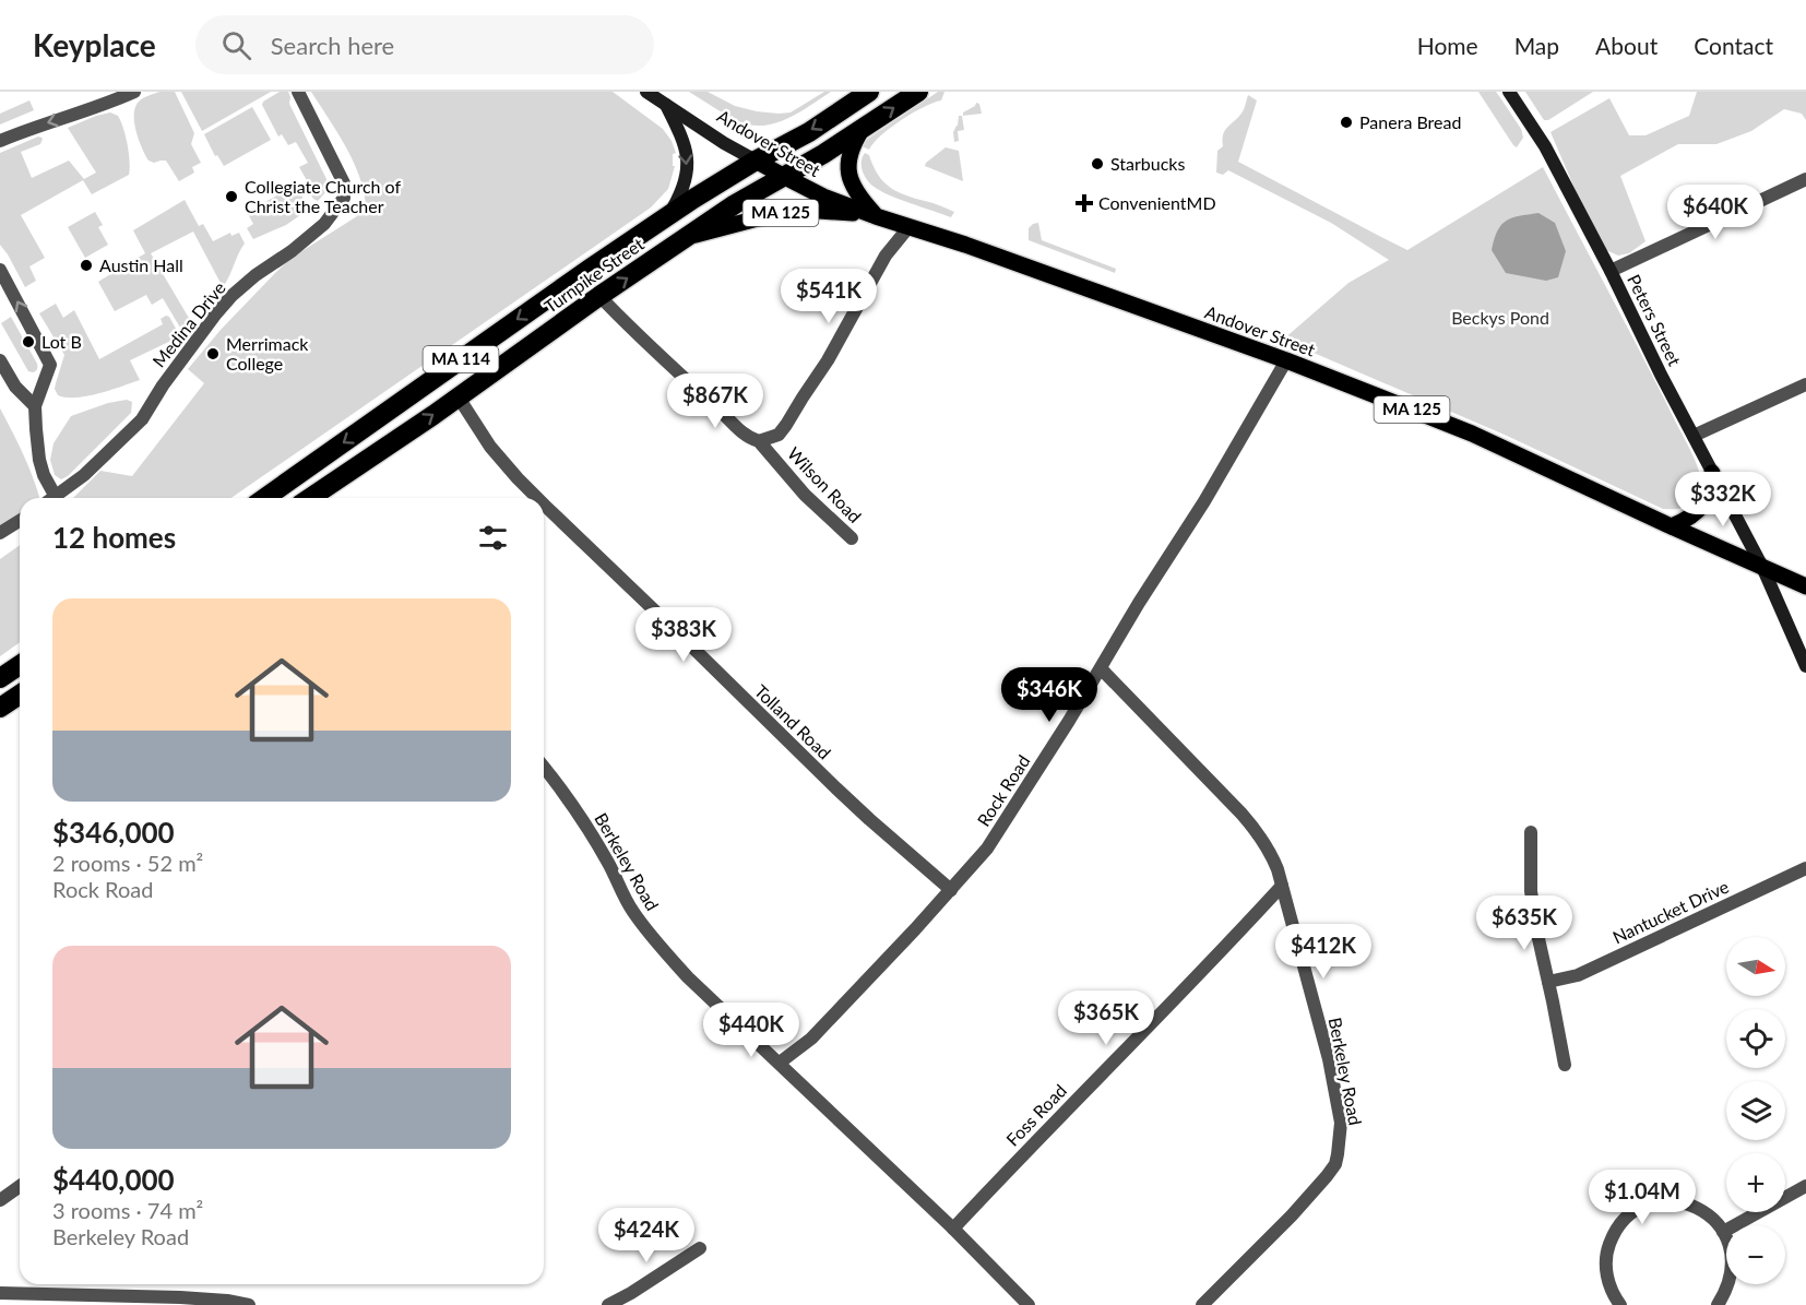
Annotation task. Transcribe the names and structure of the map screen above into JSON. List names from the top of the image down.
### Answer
{
  "streets": {
    "highway": ["Turnpike Street", "MA 114"],
    "main road": ["Andover Street", "MA 125", "Peters Street"],
    "street": [
      "Medina Drive",
      "Wilson Road",
      "Tolland Road",
      "Rock Road",
      "Berkeley Road",
      "Nantucket Drive",
      "Foss Road"
    ]
  },
  "crossings": [
    ["Andover Street", "MA 125"],
    ["Andover Street", "Turnpike Street"],
    ["Andover Street", "Peters Street"],
    ["Andover Street", "Rock Road"],
    ["MA 125", "Turnpike Street"],
    ["MA 125", "Peters Street"],
    ["Turnpike Street", "Wilson Road"],
    ["Turnpike Street", "Tolland Road"],
    ["Tolland Road", "Rock Road"],
    ["Rock Road", "Berkeley Road"],
    ["Berkeley Road", "Foss Road"]
  ],
  "parks": ["Beckys Pond"],
  "places": {
    "other": [
      "Panera Bread",
      "Starbucks",
      "Collegiate Church of Christ the Teacher",
      "Austin Hall",
      "Lot B",
      "Merrimack College"
    ],
    "health": ["ConvenientMD"]
  },
  "north": "right",
  "page": {
    "header": "Keyplace",
    "search": "Search here",
    "nav": [
      "Home",
      "Map",
      "About",
      "Contact"
    ],
    "price": [
      "$640K",
      "$541K",
      "$867K",
      "$332K",
      "$383K",
      "$346K",
      "$635K",
      "$412K",
      "$365K",
      "$440K",
      "$1.04M",
      "$424K"
    ],
    "heading": "12 homes",
    "list": [
      {
        "name": "$346,000",
        "note": "2 rooms · 52 m² · Rock Road"
      },
      {
        "name": "$440,000",
        "note": "3 rooms · 74 m² · Berkeley Road"
      }
    ],
    "map_buttons": ["+", "−"]
  }
}
